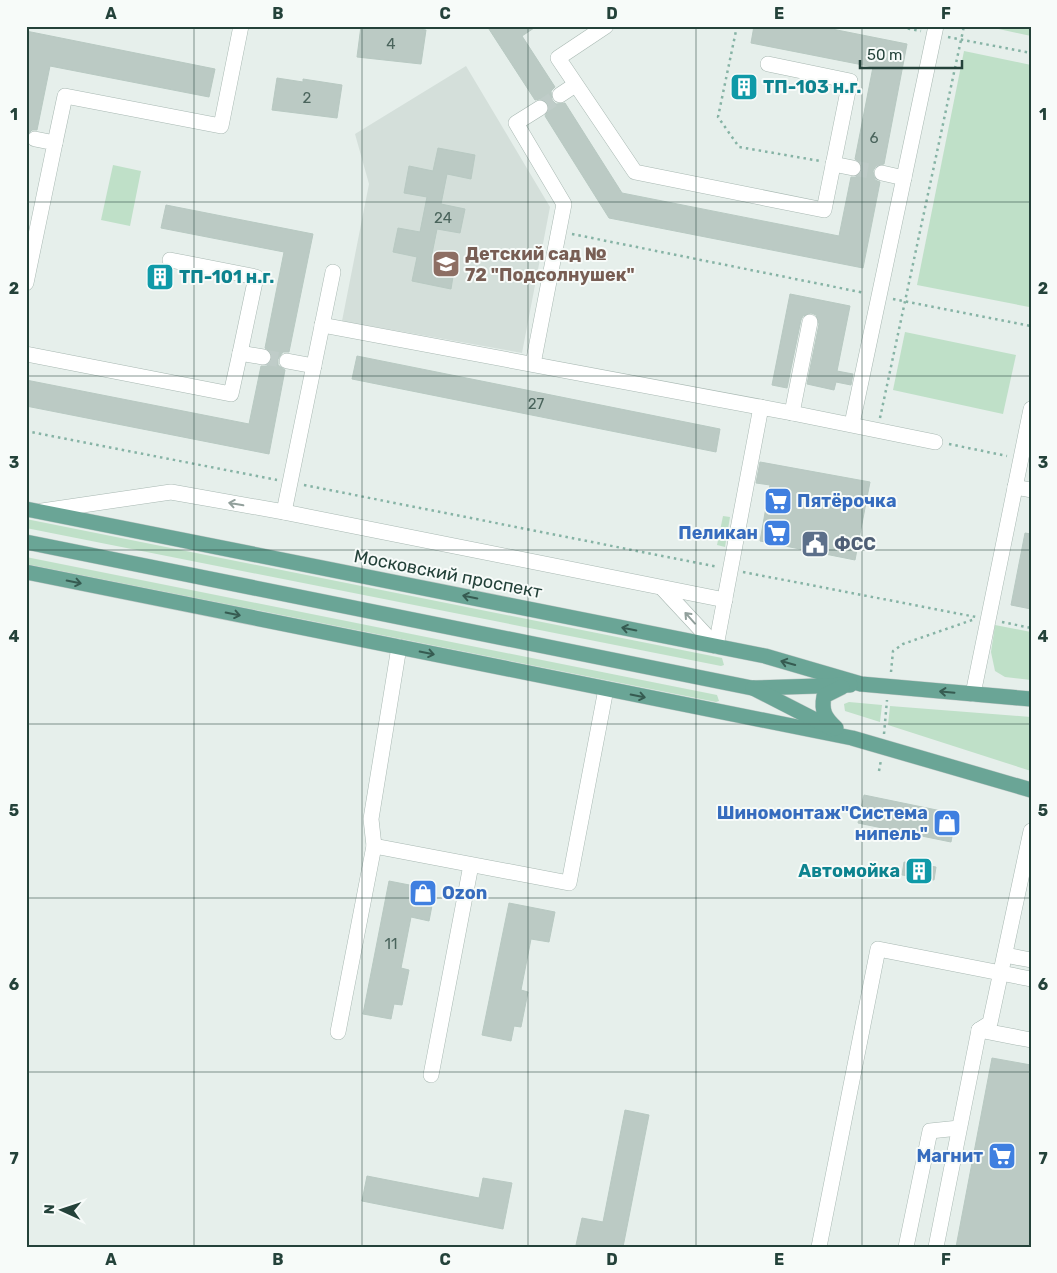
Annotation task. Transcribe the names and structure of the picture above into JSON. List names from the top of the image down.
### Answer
{
  "streets": {
    "main road": ["Московский проспект"]
  },
  "places": {
    "building": ["ТП-103 н.г.", "ТП-101 н.г.", "Автомойка"],
    "school or university": ["Детский сад № 72 \"Подсолнушек\""],
    "supermarket": ["Пятёрочка", "Пеликан", "Магнит"],
    "public building": ["ФСС"],
    "shop": ["Шиномонтаж\"Система нипель\"", "Ozon"]
  },
  "house_numbers": [
    "4",
    "2",
    "6",
    "24",
    "27",
    "11"
  ],
  "scale_bar": "50 m",
  "north": "left",
  "grid": {
    "columns": [
      "A",
      "B",
      "C",
      "D",
      "E",
      "F"
    ],
    "rows": [
      "1",
      "2",
      "3",
      "4",
      "5",
      "6",
      "7"
    ]
  }
}
